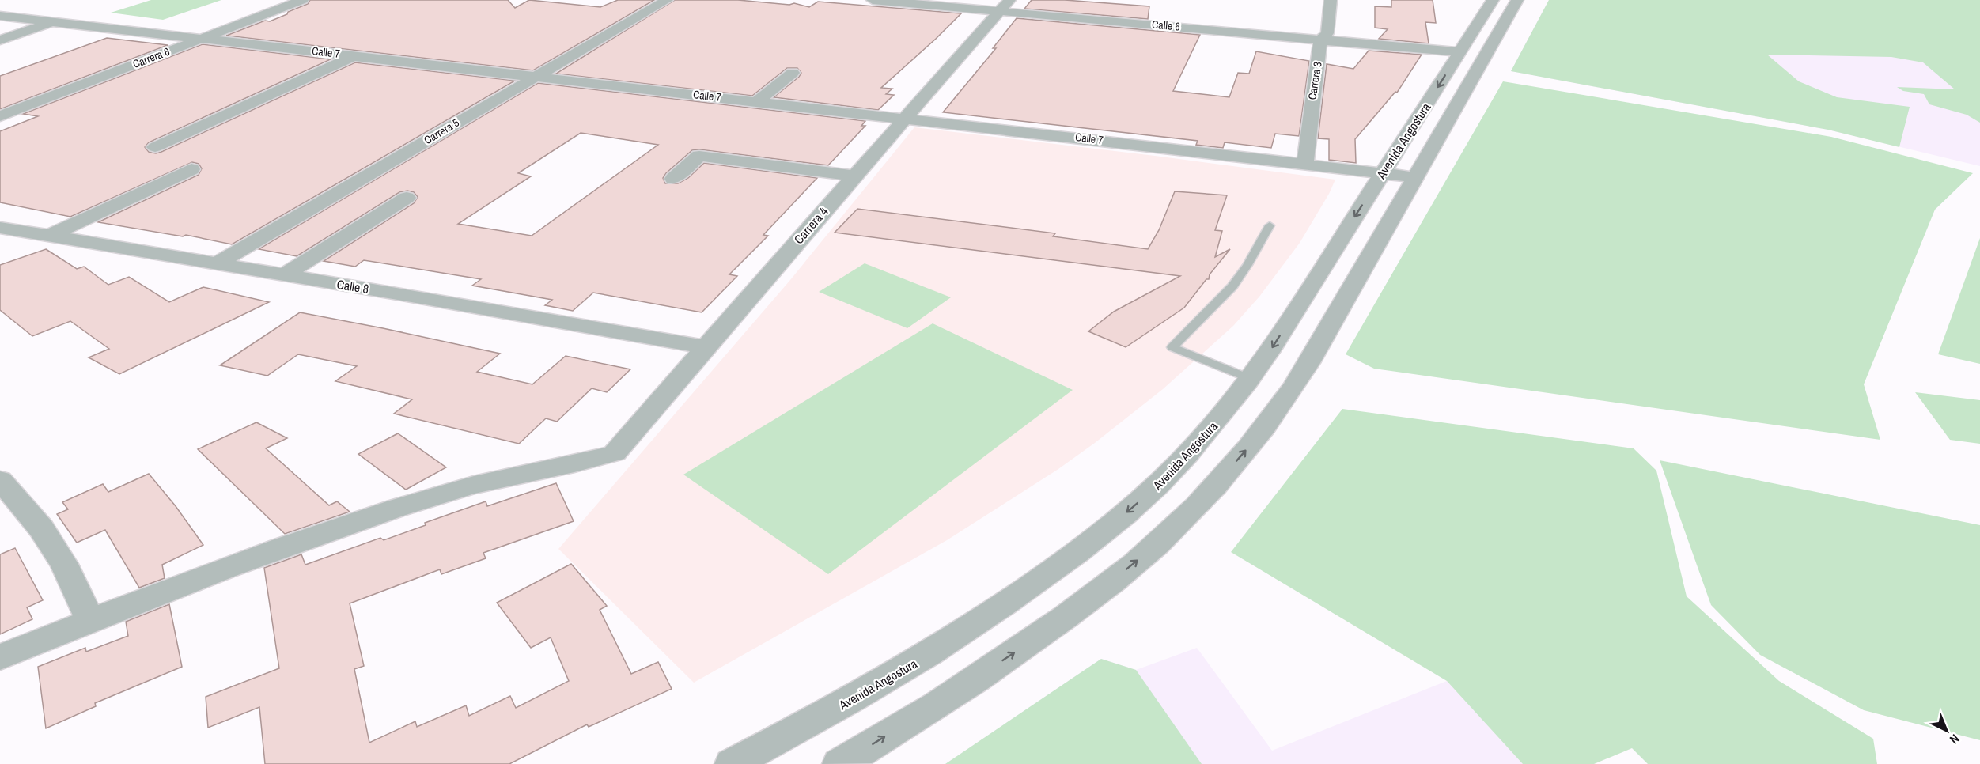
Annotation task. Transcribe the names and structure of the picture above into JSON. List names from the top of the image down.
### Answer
{
  "streets": {
    "street": [
      "Calle 6",
      "Calle 7",
      "Carrera 6",
      "Carrera 3",
      "Carrera 5",
      "Avenida Angostura",
      "Carrera 4",
      "Calle 8"
    ]
  },
  "crossings": [
    ["Calle 6", "Carrera 3"],
    ["Calle 6", "Avenida Angostura"],
    ["Calle 6", "Carrera 4"],
    ["Calle 7", "Carrera 6"],
    ["Calle 7", "Carrera 3"],
    ["Calle 7", "Carrera 5"],
    ["Calle 7", "Avenida Angostura"],
    ["Calle 7", "Carrera 4"],
    ["Carrera 5", "Calle 8"],
    ["Carrera 4", "Calle 8"]
  ],
  "north": "bottom right"
}
